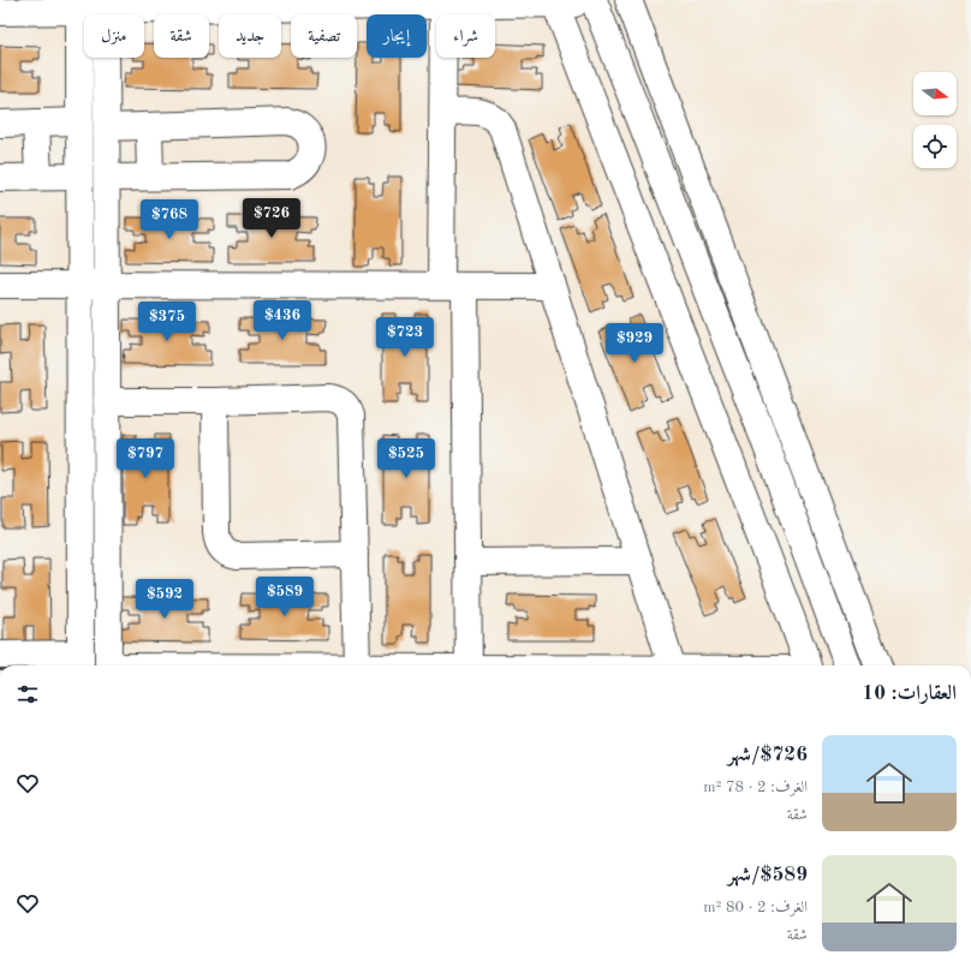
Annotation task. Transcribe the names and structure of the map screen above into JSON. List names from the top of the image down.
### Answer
{
  "north": "right",
  "page": {
    "chip": [
      "شراء",
      "إيجار",
      "تصفية",
      "جديد",
      "شقة",
      "منزل"
    ],
    "price": [
      "$726",
      "$768",
      "$436",
      "$375",
      "$723",
      "$929",
      "$797",
      "$525",
      "$589",
      "$592"
    ],
    "heading": "العقارات: 10",
    "list": [
      {
        "name": "$726/شهر",
        "note": "الغرف: 2 · 78 m² · شقة"
      },
      {
        "name": "$589/شهر",
        "note": "الغرف: 2 · 80 m² · شقة"
      }
    ]
  }
}
